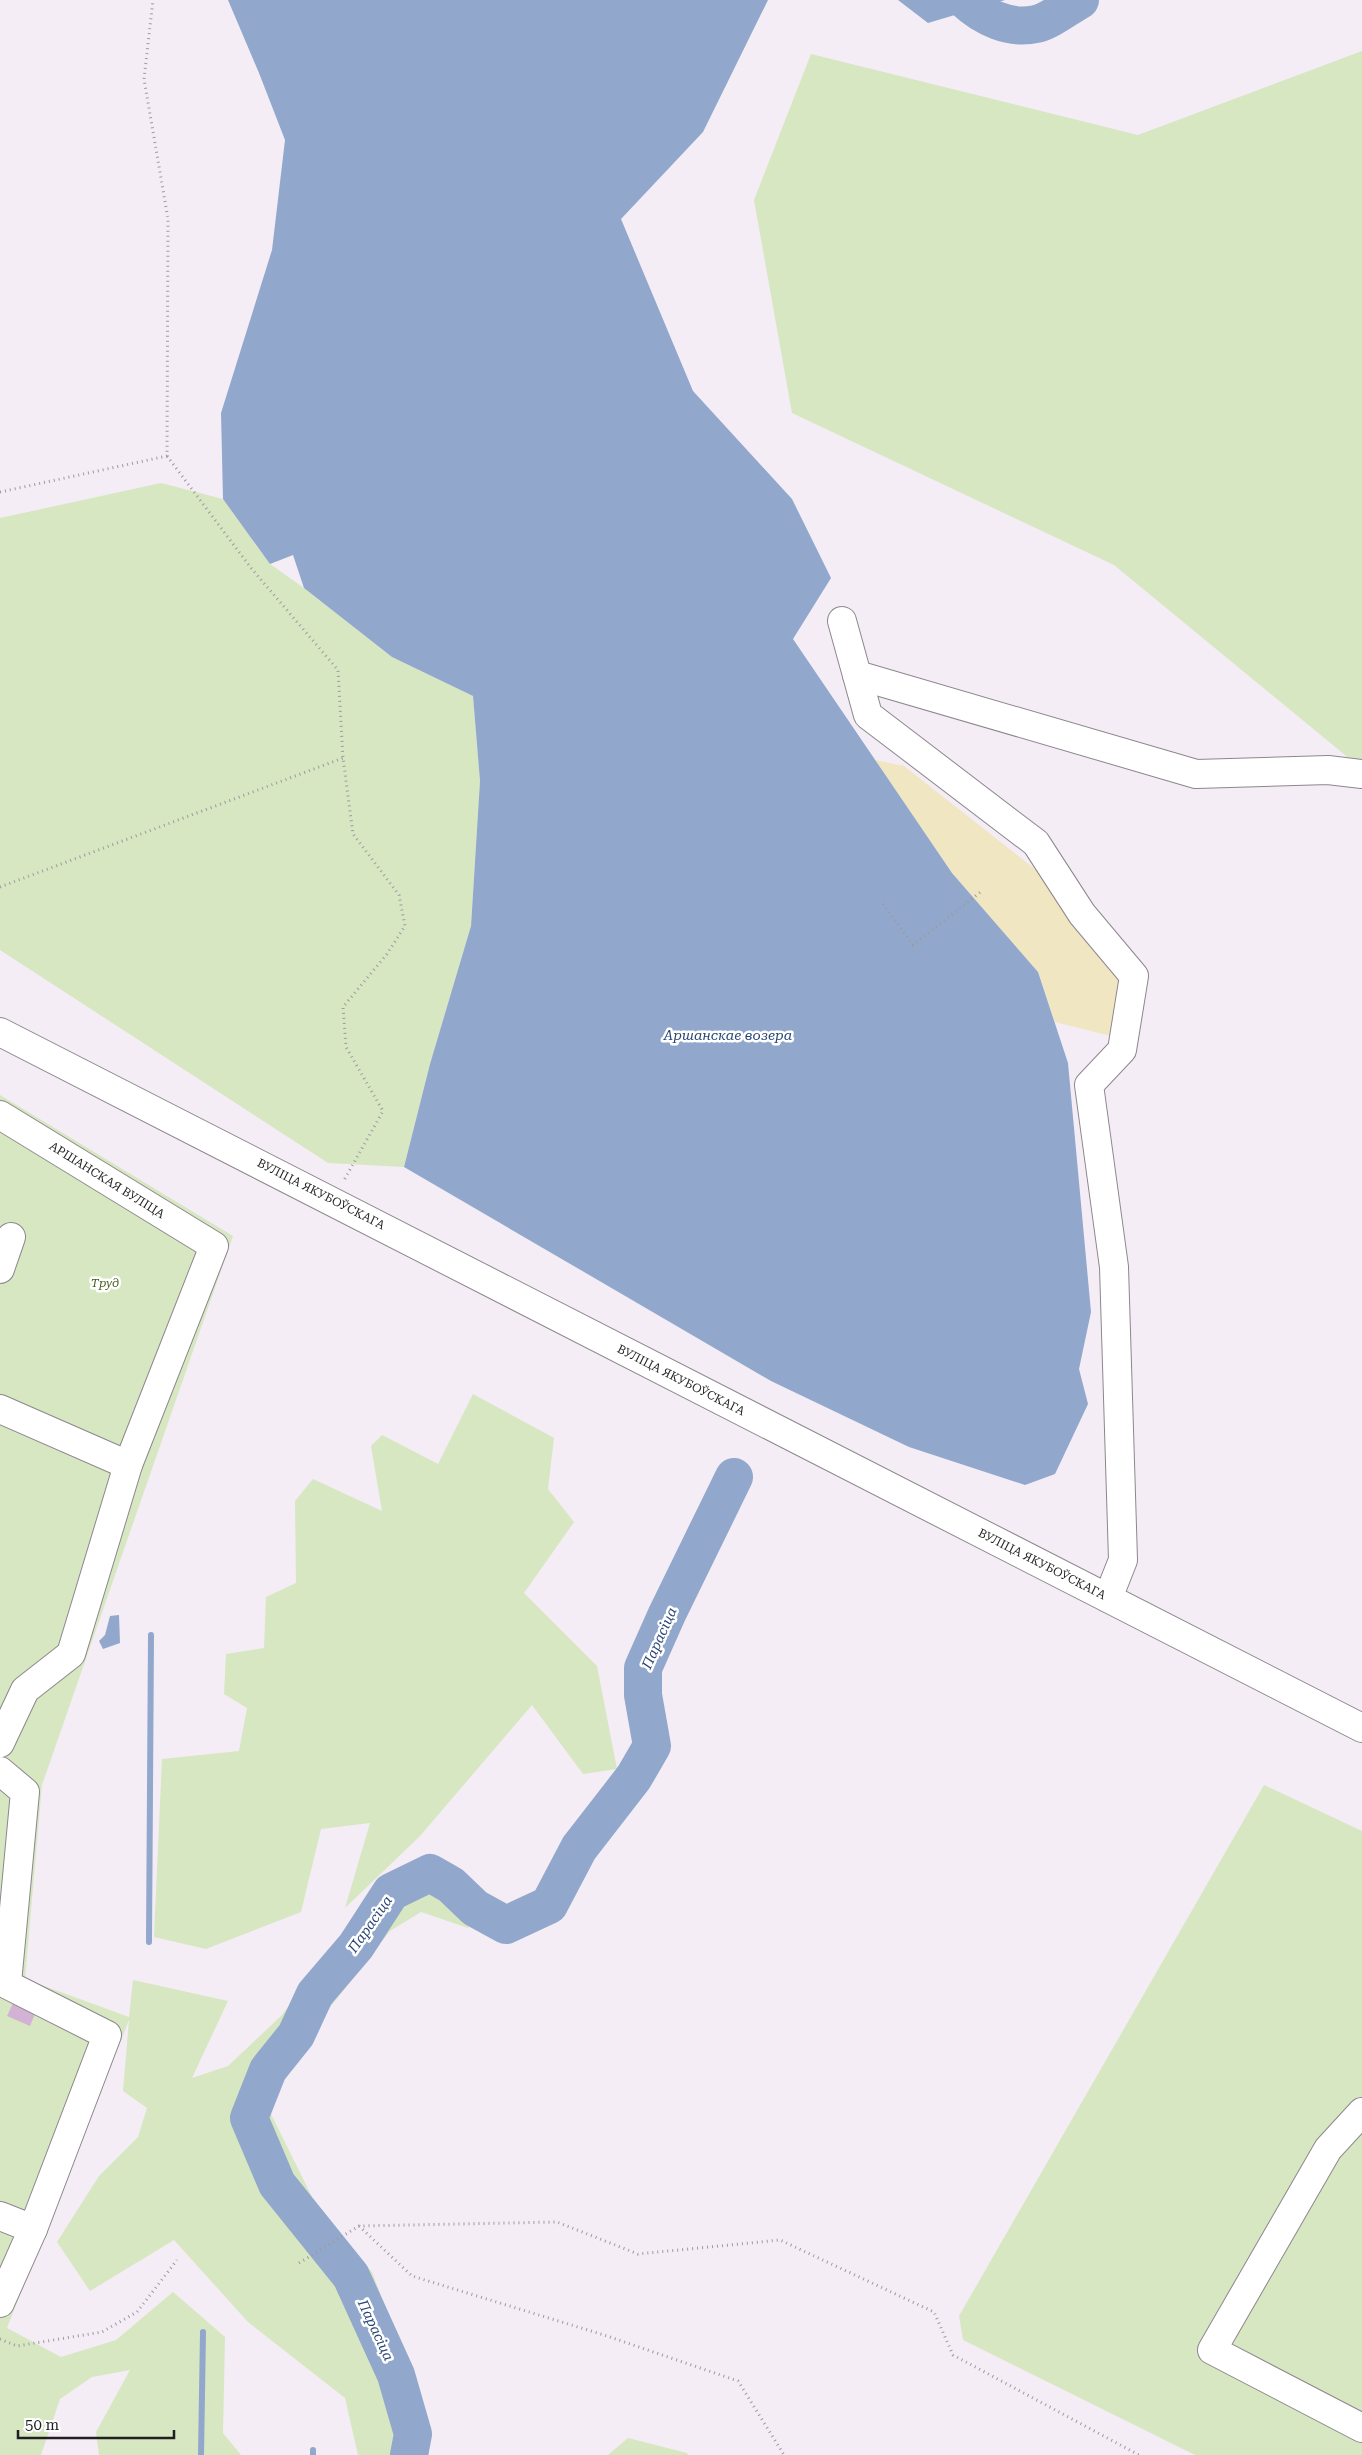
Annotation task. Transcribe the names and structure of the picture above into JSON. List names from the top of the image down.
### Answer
{
  "streets": {
    "main road": ["АРШАНСКАЯ ВУЛІЦА", "ВУЛІЦА ЯКУБОЎСКАГА"]
  },
  "water": ["Аршанскае возера", "Парасіца"],
  "parks": ["Труд"],
  "scale_bar": "50 m"
}
